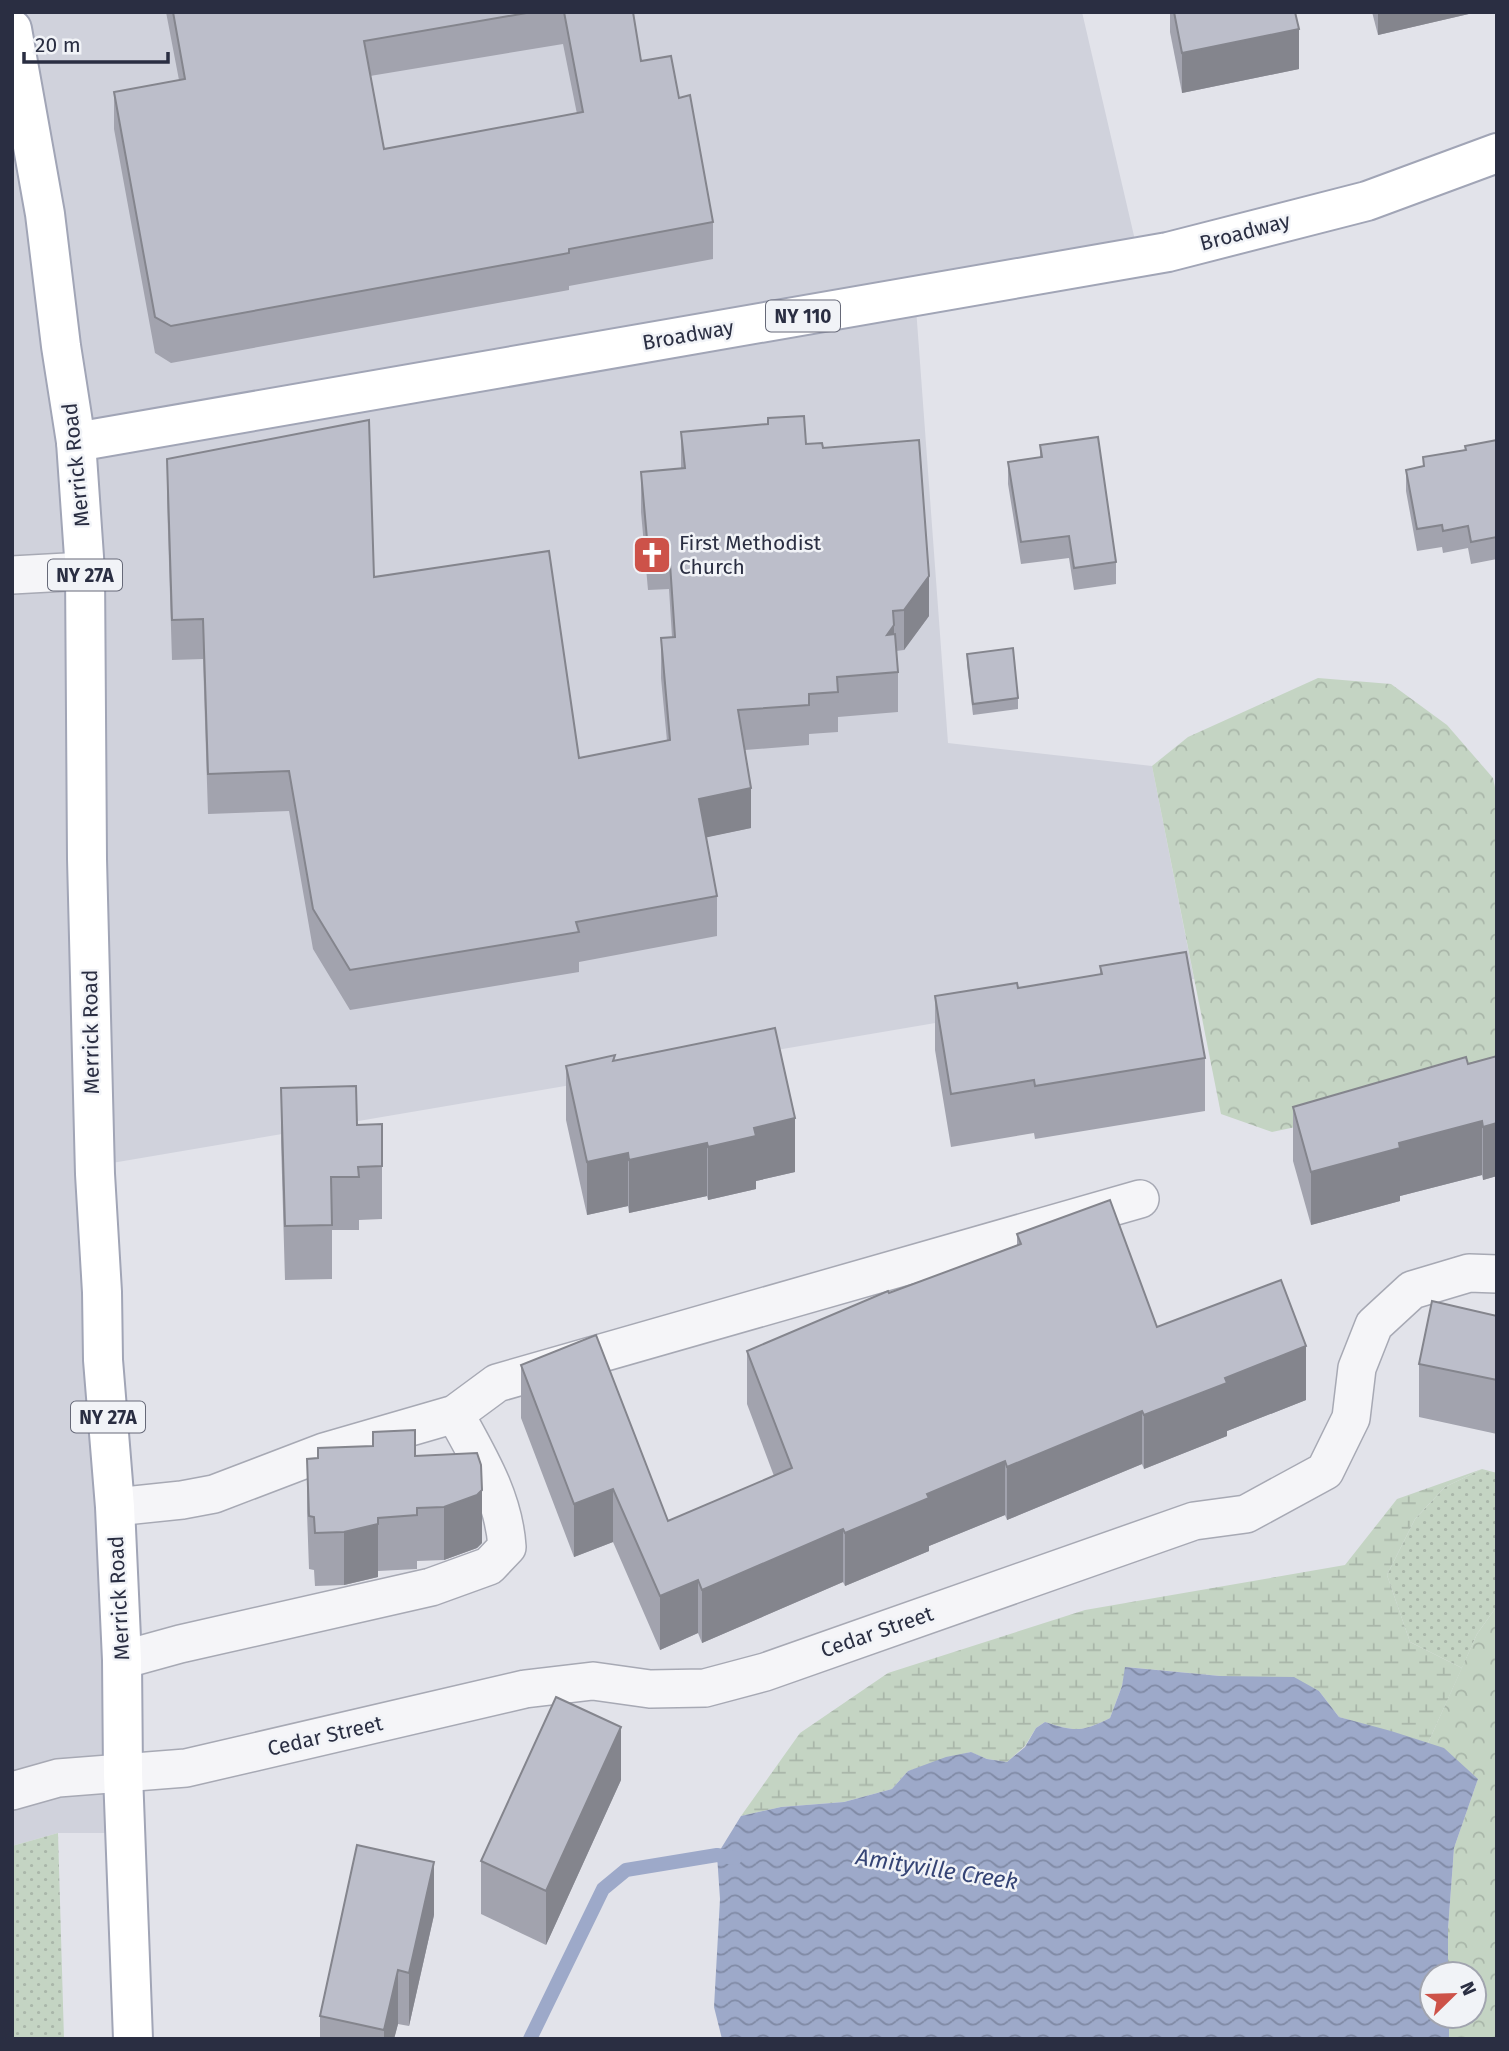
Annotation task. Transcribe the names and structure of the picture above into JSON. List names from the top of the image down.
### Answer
{
  "streets": {
    "main road": [
      "Broadway",
      "NY 110",
      "Merrick Road",
      "NY 27A"
    ],
    "street": ["Cedar Street"]
  },
  "crossings": [
    ["Broadway", "Merrick Road"],
    ["Merrick Road", "Cedar Street"]
  ],
  "water": ["Amityville Creek"],
  "places": {
    "church": ["First Methodist Church"]
  },
  "scale_bar": "20 m",
  "north": "top right"
}
